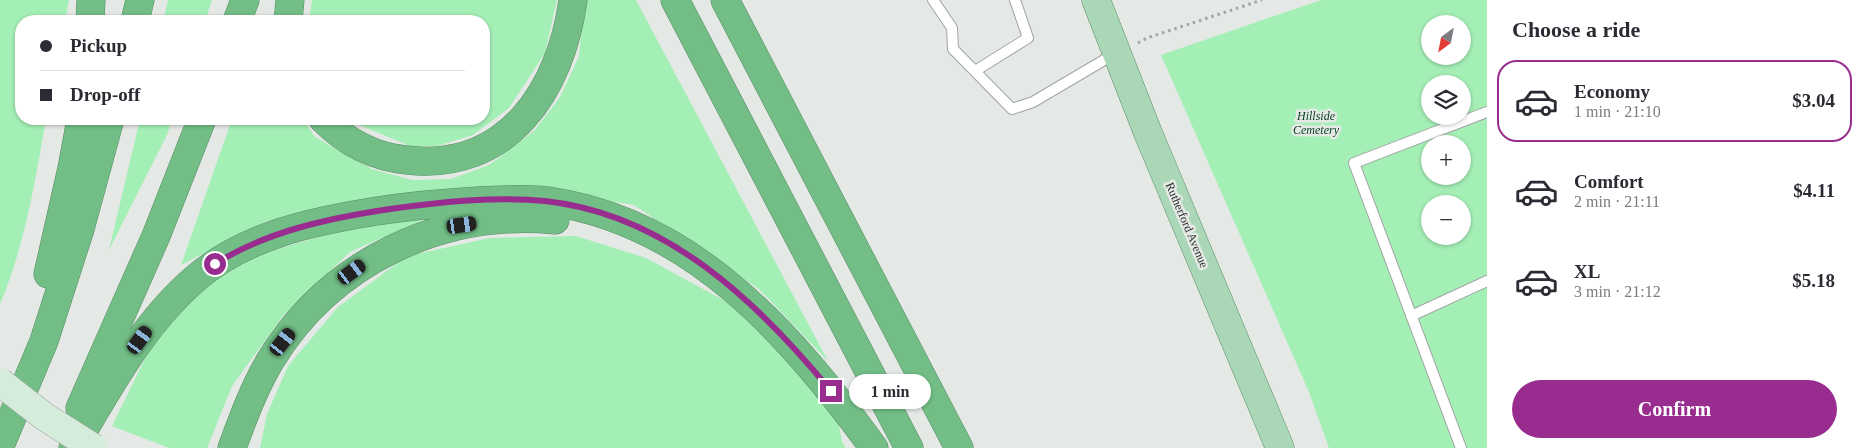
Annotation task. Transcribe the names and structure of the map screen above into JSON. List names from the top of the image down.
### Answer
{
  "streets": {
    "main road": ["Rutherford Avenue"]
  },
  "parks": ["Hillside Cemetery"],
  "north": "bottom left",
  "page": {
    "heading": "Choose a ride",
    "map_buttons": ["+", "−"],
    "banner": ["Pickup", "Drop-off"],
    "list": [
      {
        "name": "Economy",
        "note": "1 min · 21:10",
        "value": "$3.04"
      },
      {
        "name": "Comfort",
        "note": "2 min · 21:11",
        "value": "$4.11"
      },
      {
        "name": "XL",
        "note": "3 min · 21:12",
        "value": "$5.18"
      }
    ],
    "buttons": "Confirm",
    "bubble": "1 min"
  }
}
